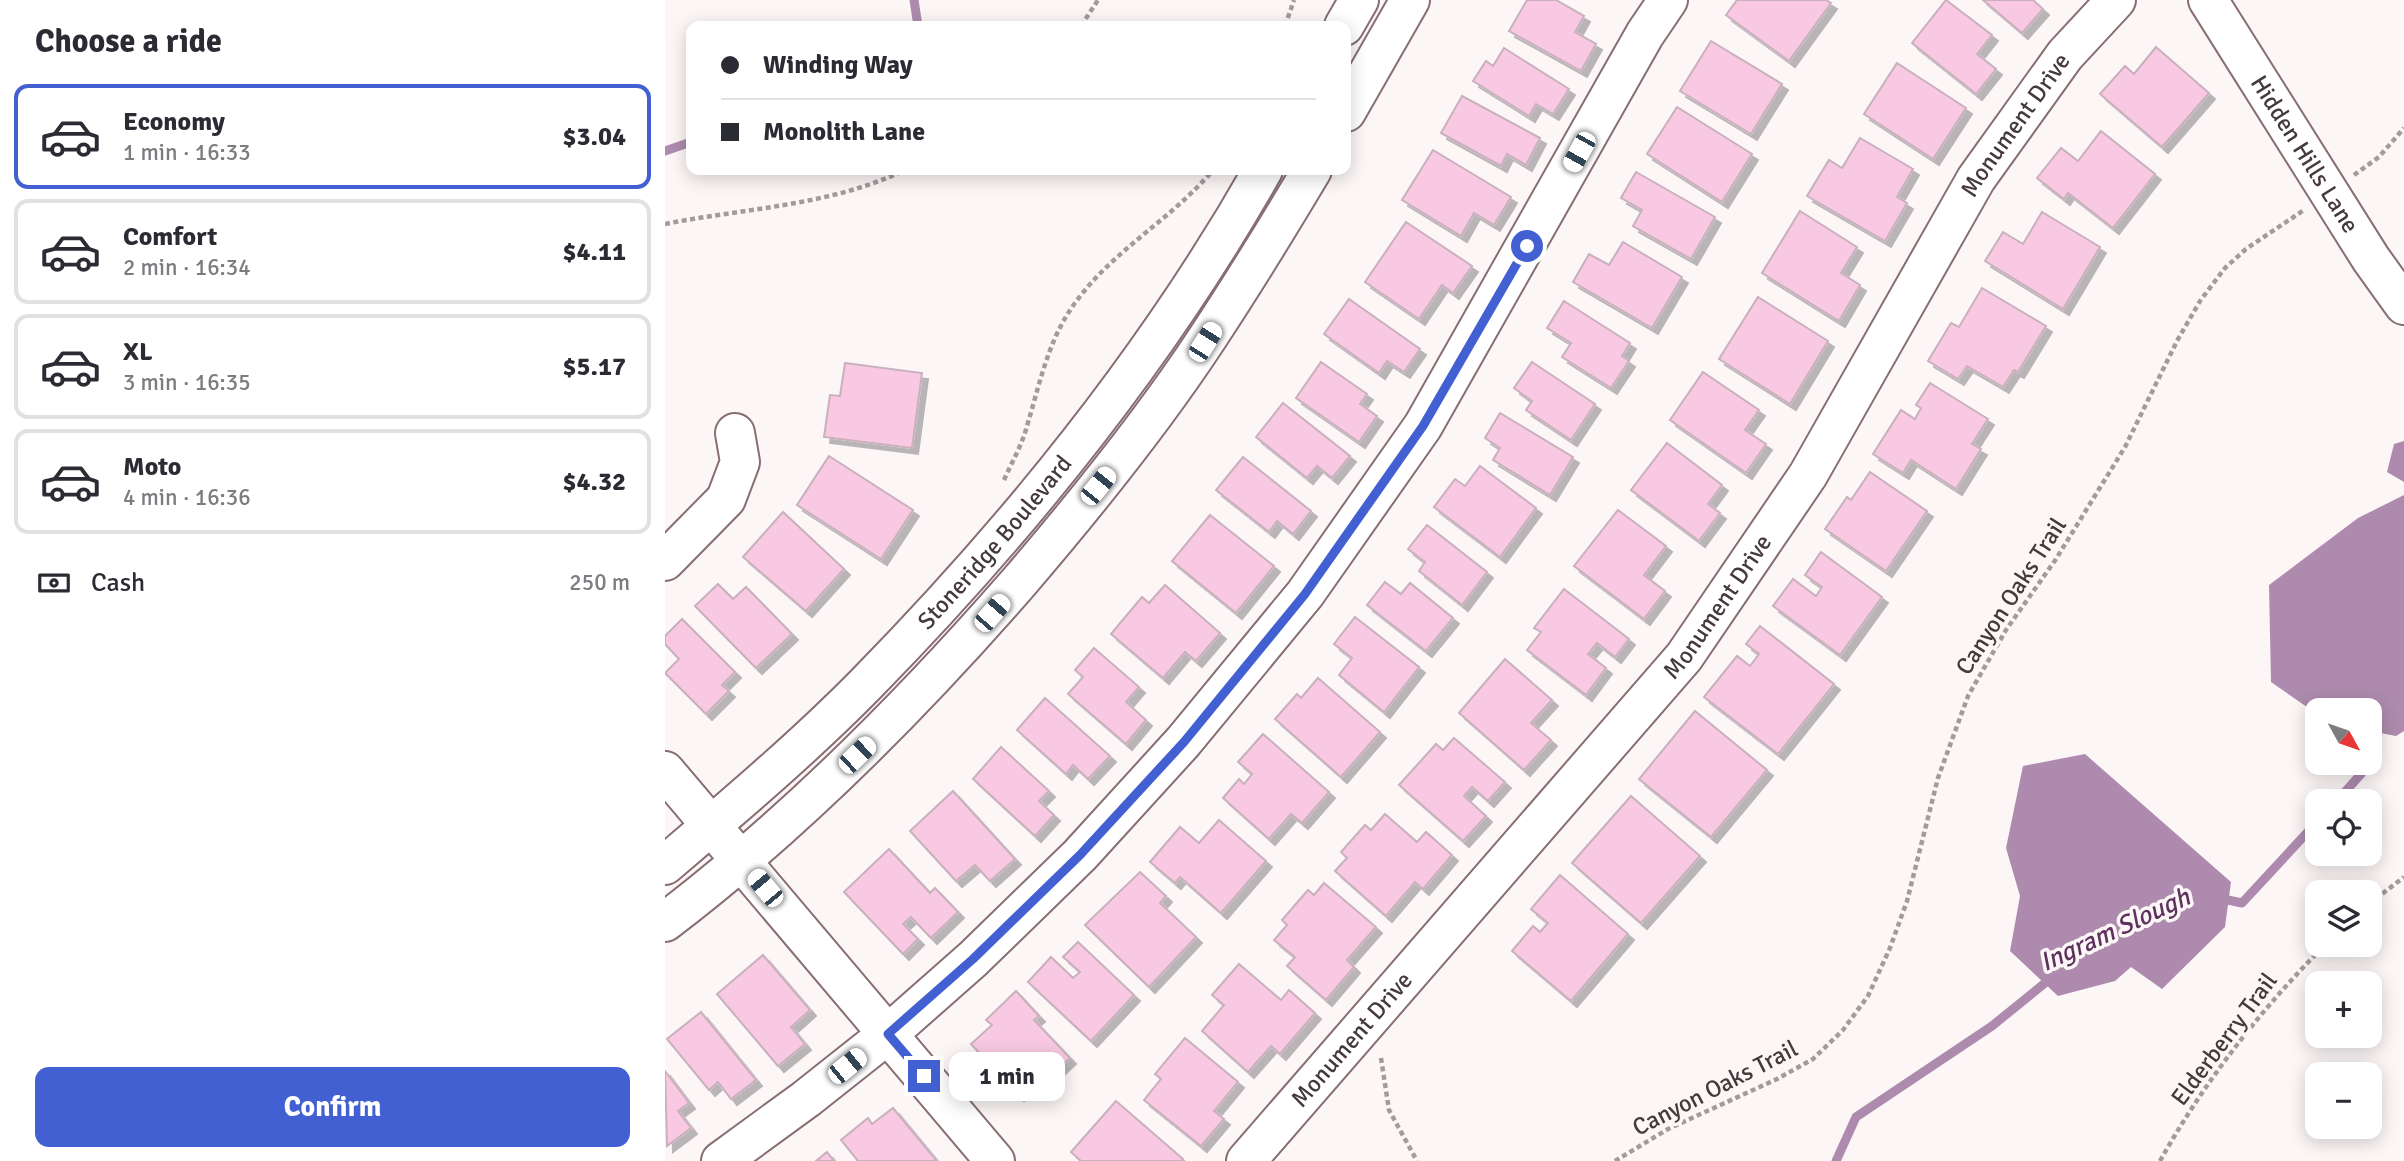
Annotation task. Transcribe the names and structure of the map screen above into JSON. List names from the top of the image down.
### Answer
{
  "streets": {
    "street": ["Monument Drive", "Hidden Hills Lane", "Stoneridge Boulevard"],
    "path": ["Canyon Oaks Trail", "Elderberry Trail"]
  },
  "crossings": [
    ["Hidden Hills Lane", "Canyon Oaks Trail"]
  ],
  "water": ["Ingram Slough"],
  "north": "bottom right",
  "page": {
    "heading": "Choose a ride",
    "banner": ["Winding Way", "Monolith Lane"],
    "list": [
      {
        "name": "Economy",
        "note": "1 min · 16:33",
        "value": "$3.04"
      },
      {
        "name": "Comfort",
        "note": "2 min · 16:34",
        "value": "$4.11"
      },
      {
        "name": "XL",
        "note": "3 min · 16:35",
        "value": "$5.17"
      },
      {
        "name": "Moto",
        "note": "4 min · 16:36",
        "value": "$4.32"
      }
    ],
    "pay": ["Cash", "250 m"],
    "map_buttons": ["+", "−"],
    "bubble": "1 min",
    "buttons": "Confirm"
  }
}
